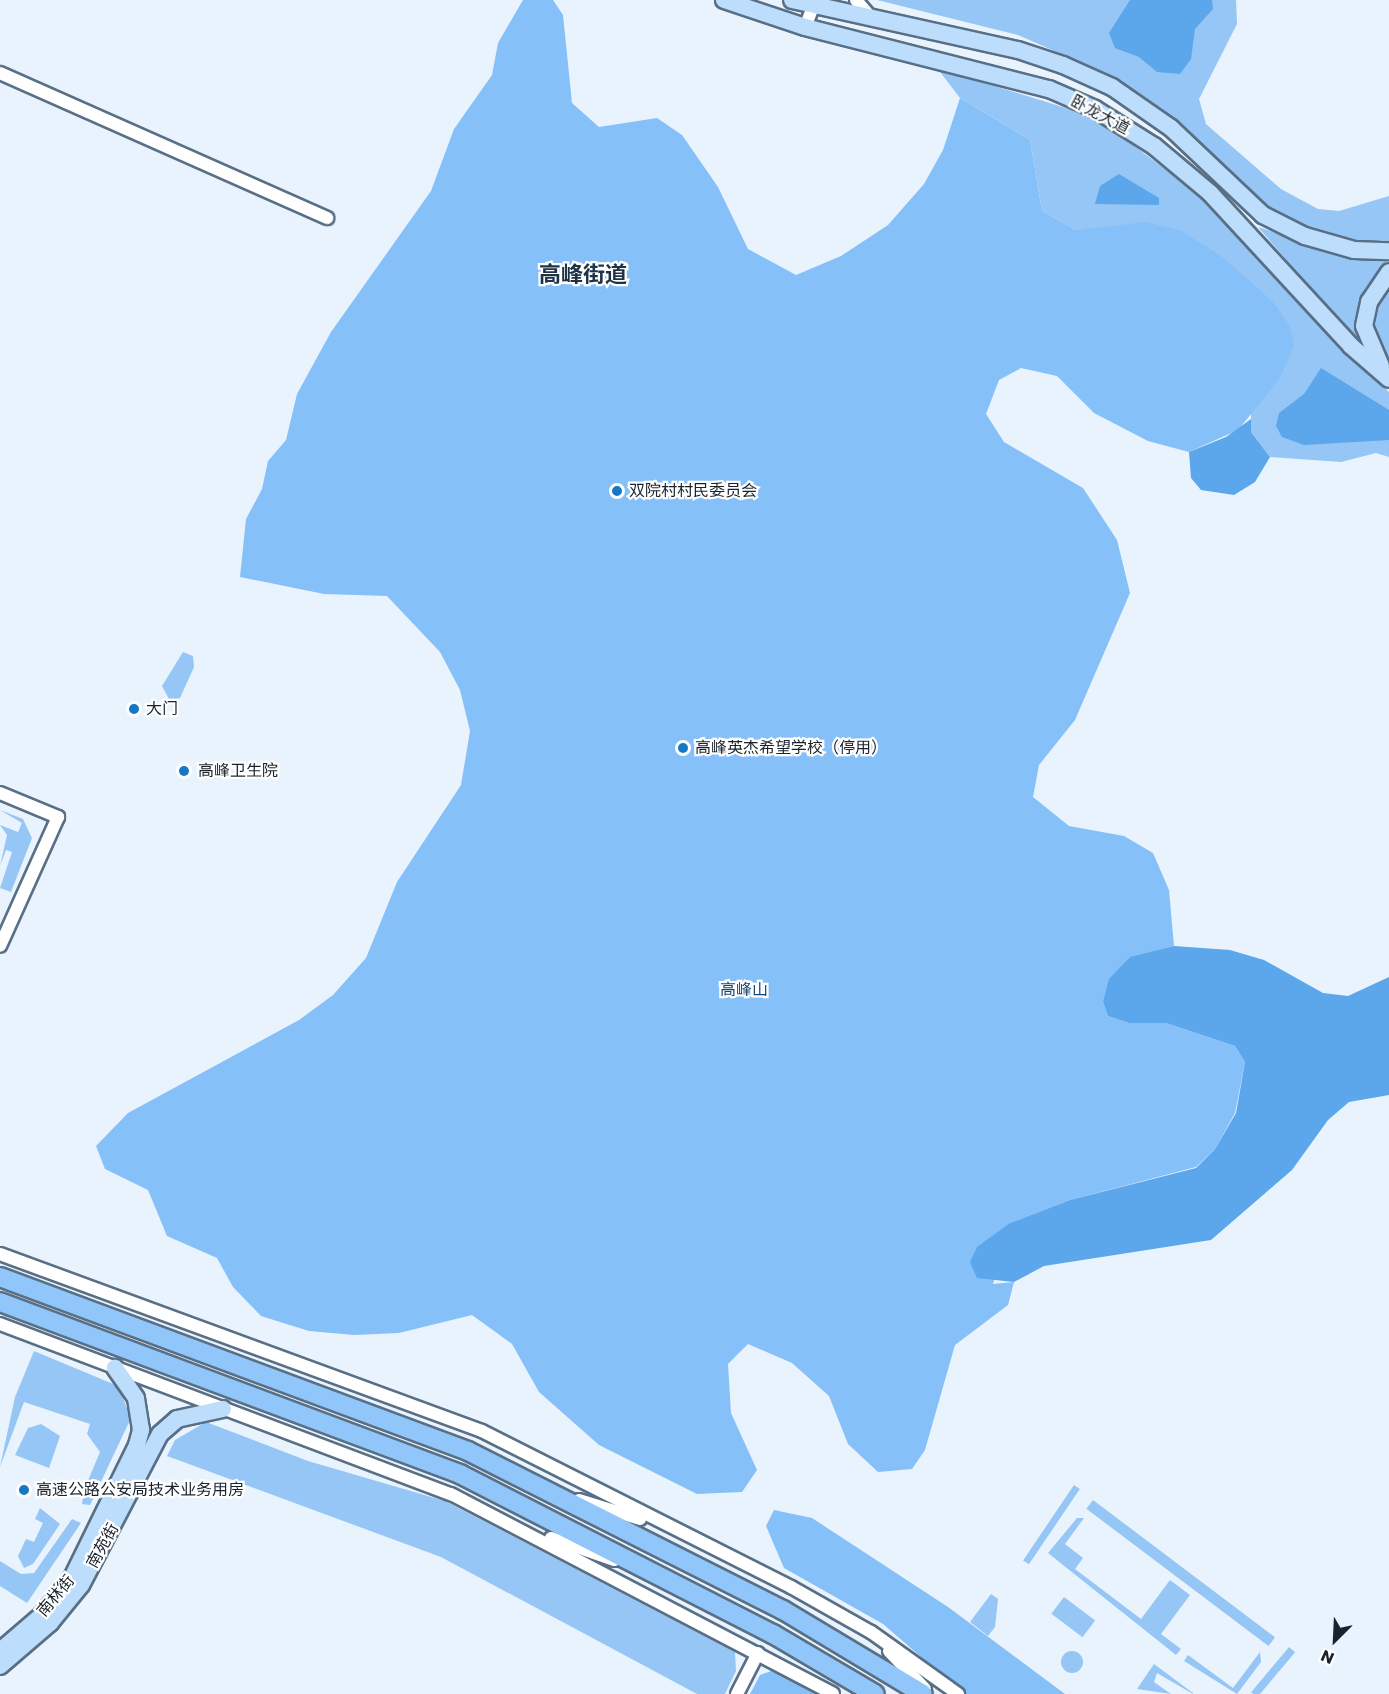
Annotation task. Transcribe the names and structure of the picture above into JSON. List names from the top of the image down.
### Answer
{
  "streets": {
    "main road": ["卧龙大道", "南苑街", "南林街"]
  },
  "districts": ["高峰街道"],
  "parks": ["高峰山"],
  "places": [
    "双院村村民委员会",
    "大门",
    "高峰英杰希望学校（停用）",
    "高峰卫生院",
    "高速公路公安局技术业务用房"
  ],
  "north": "bottom left"
}
